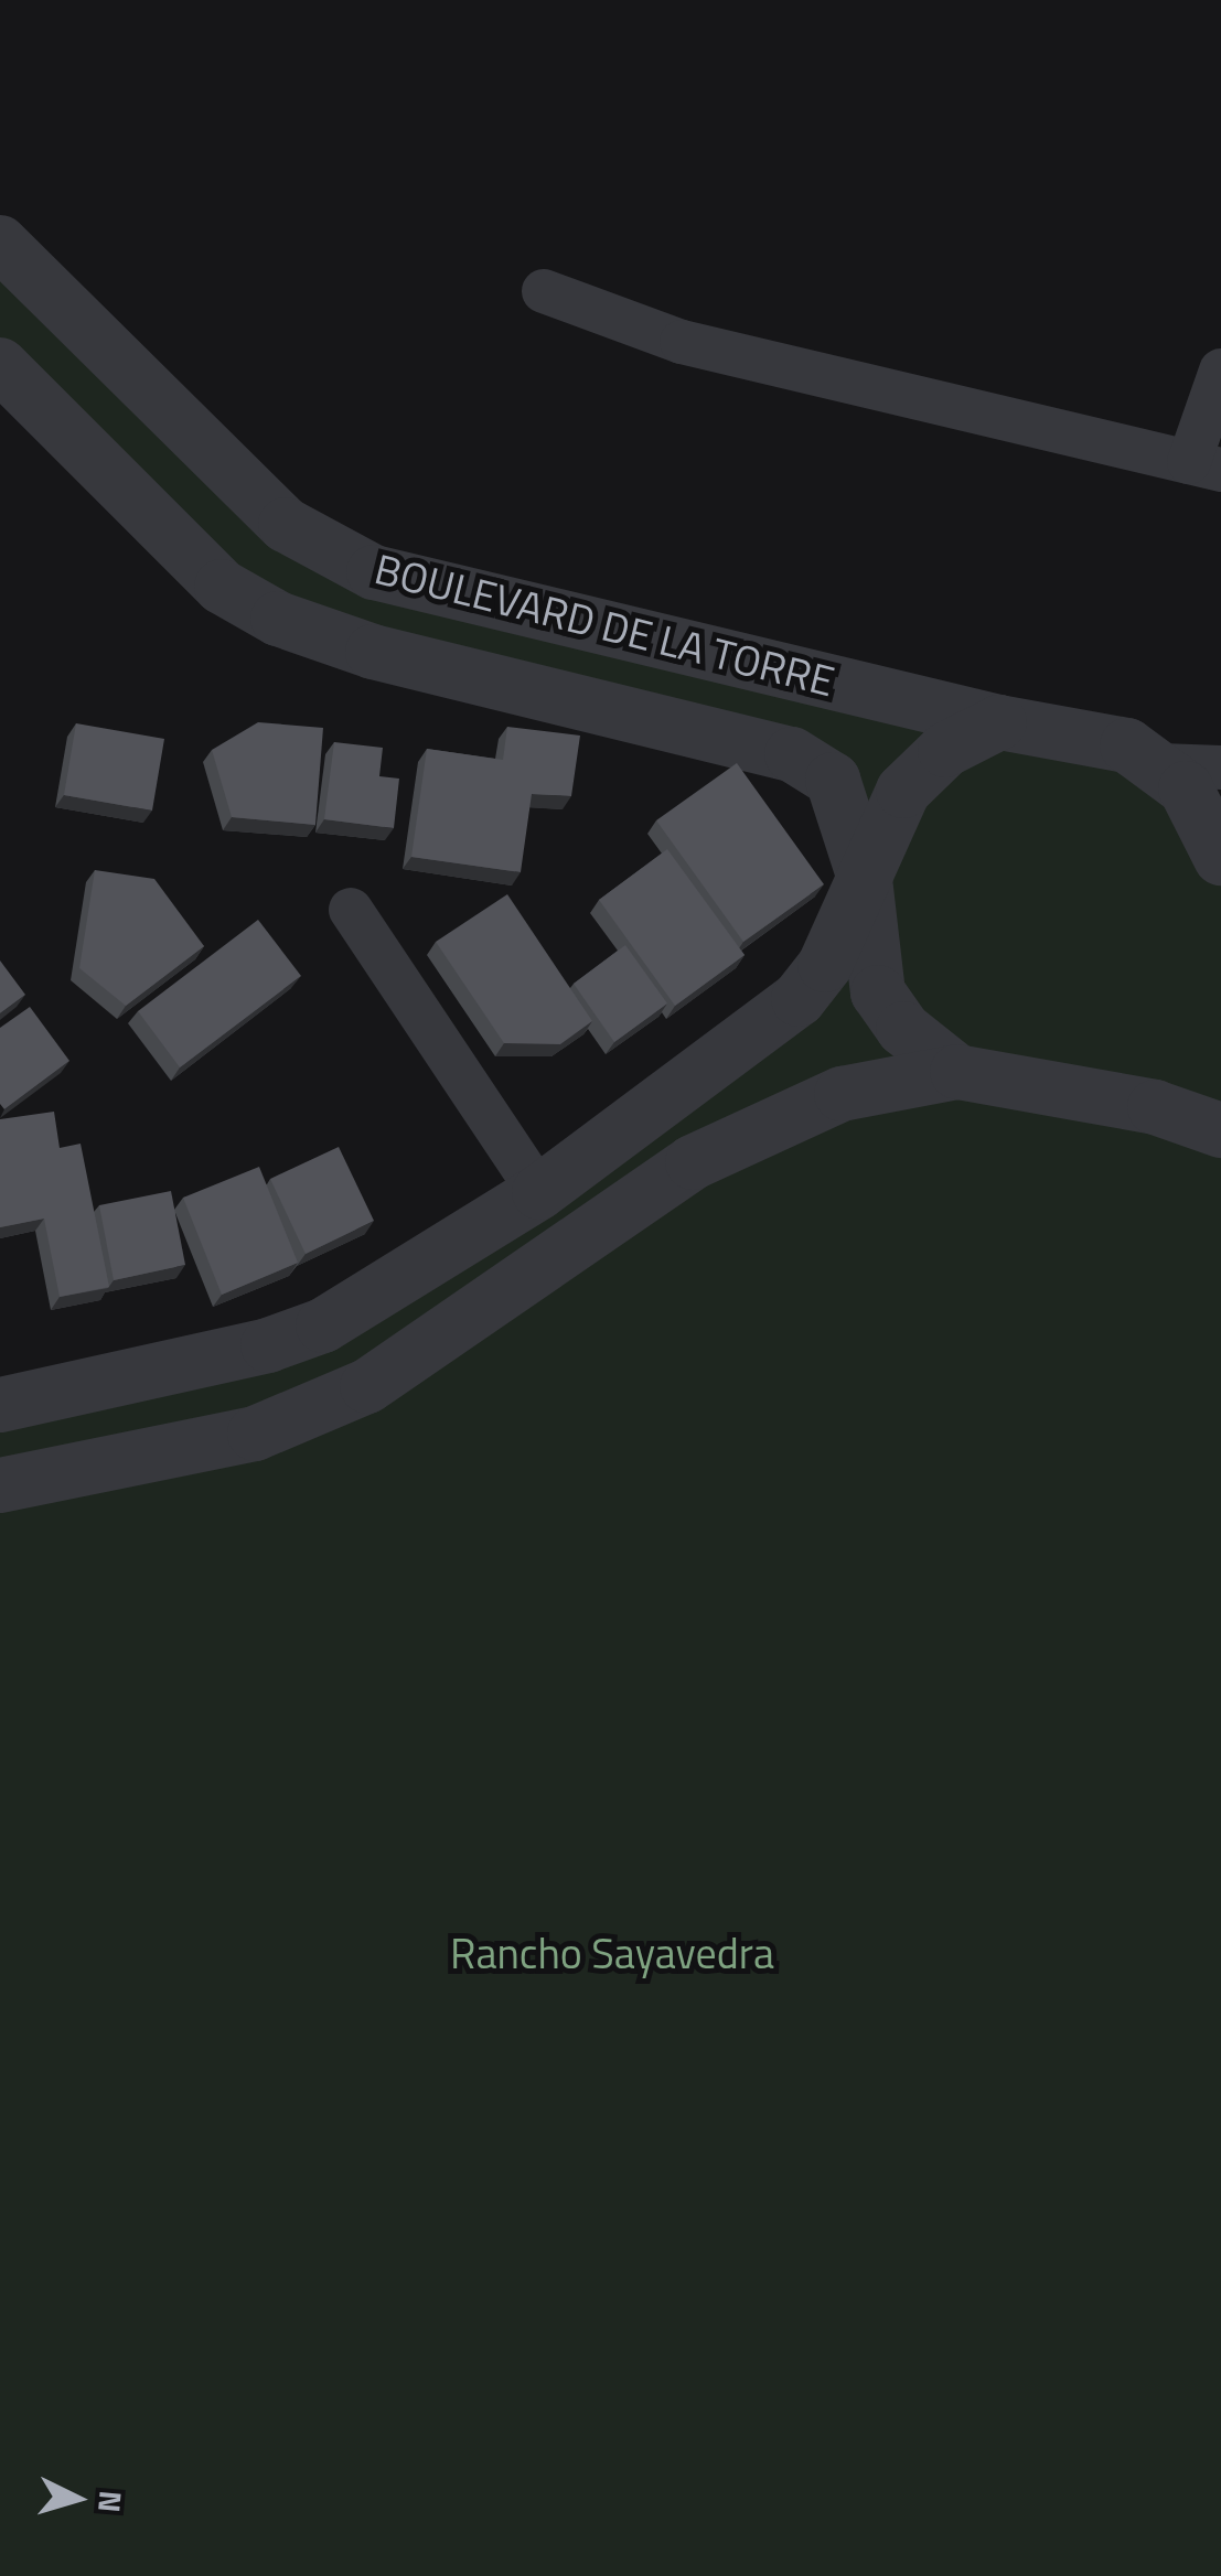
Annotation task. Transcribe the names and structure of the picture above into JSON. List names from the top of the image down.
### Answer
{
  "streets": {
    "street": ["BOULEVARD DE LA TORRE"]
  },
  "parks": ["Rancho Sayavedra"],
  "north": "right"
}
